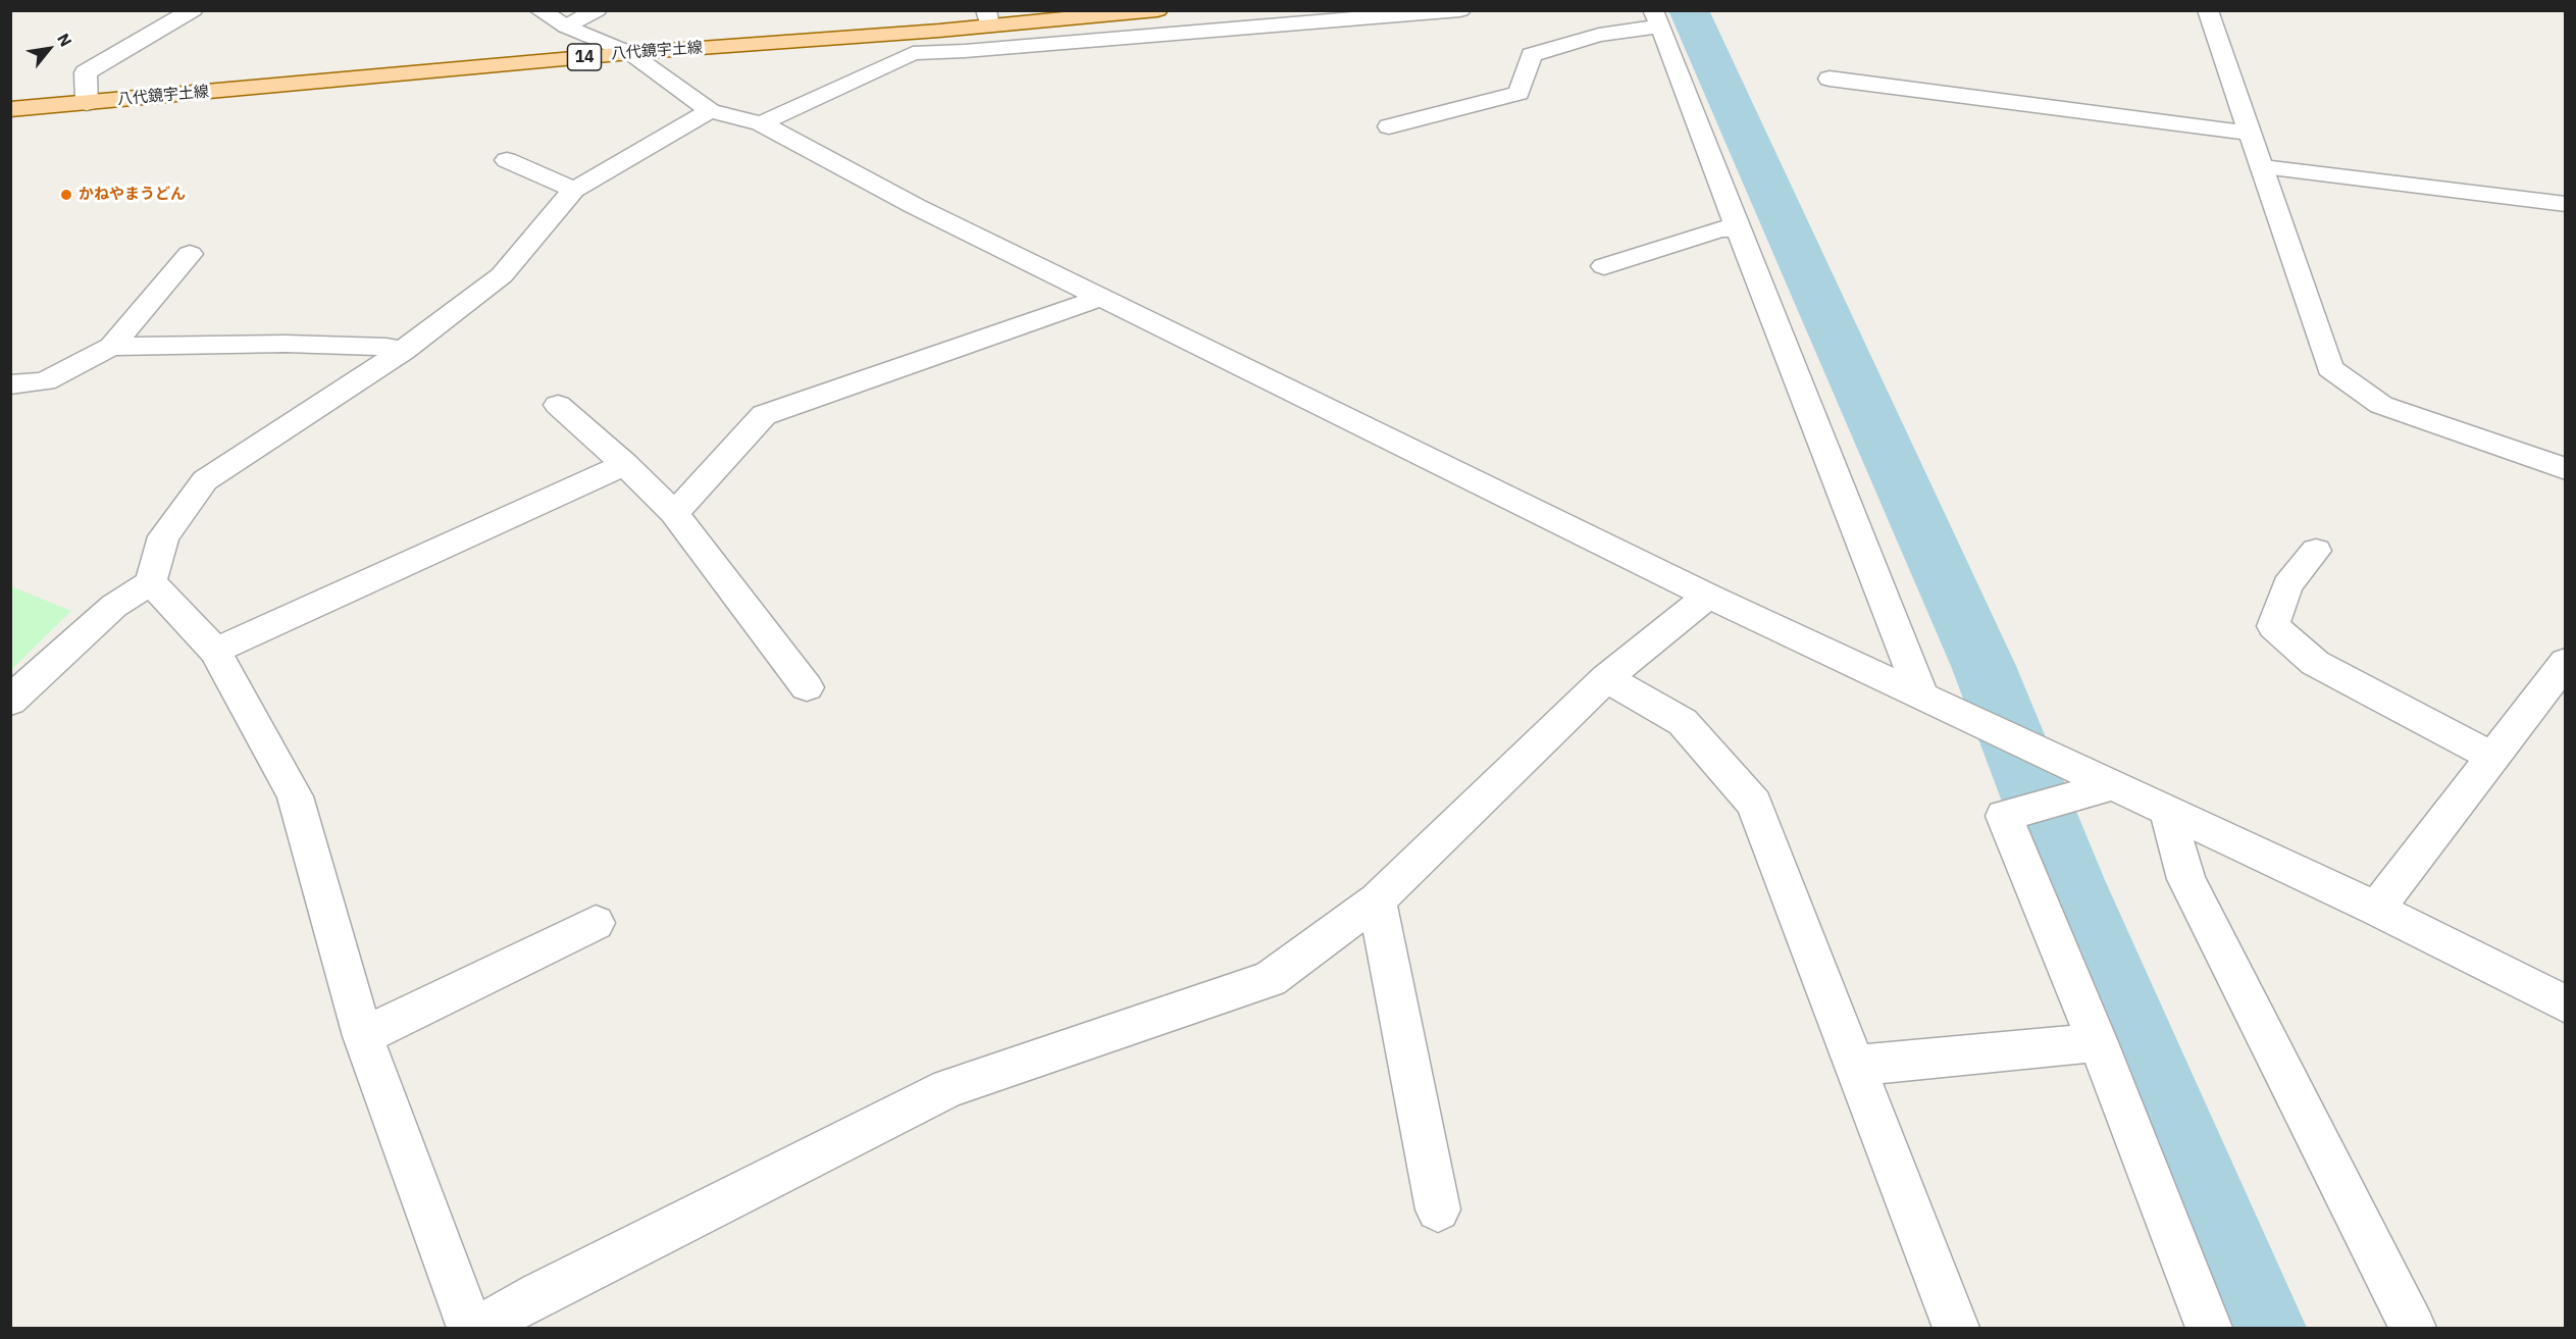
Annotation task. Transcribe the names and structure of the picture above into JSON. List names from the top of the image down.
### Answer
{
  "streets": {
    "main road": ["八代鏡宇土線", "14"]
  },
  "places": ["かねやまうどん"],
  "north": "top right"
}
